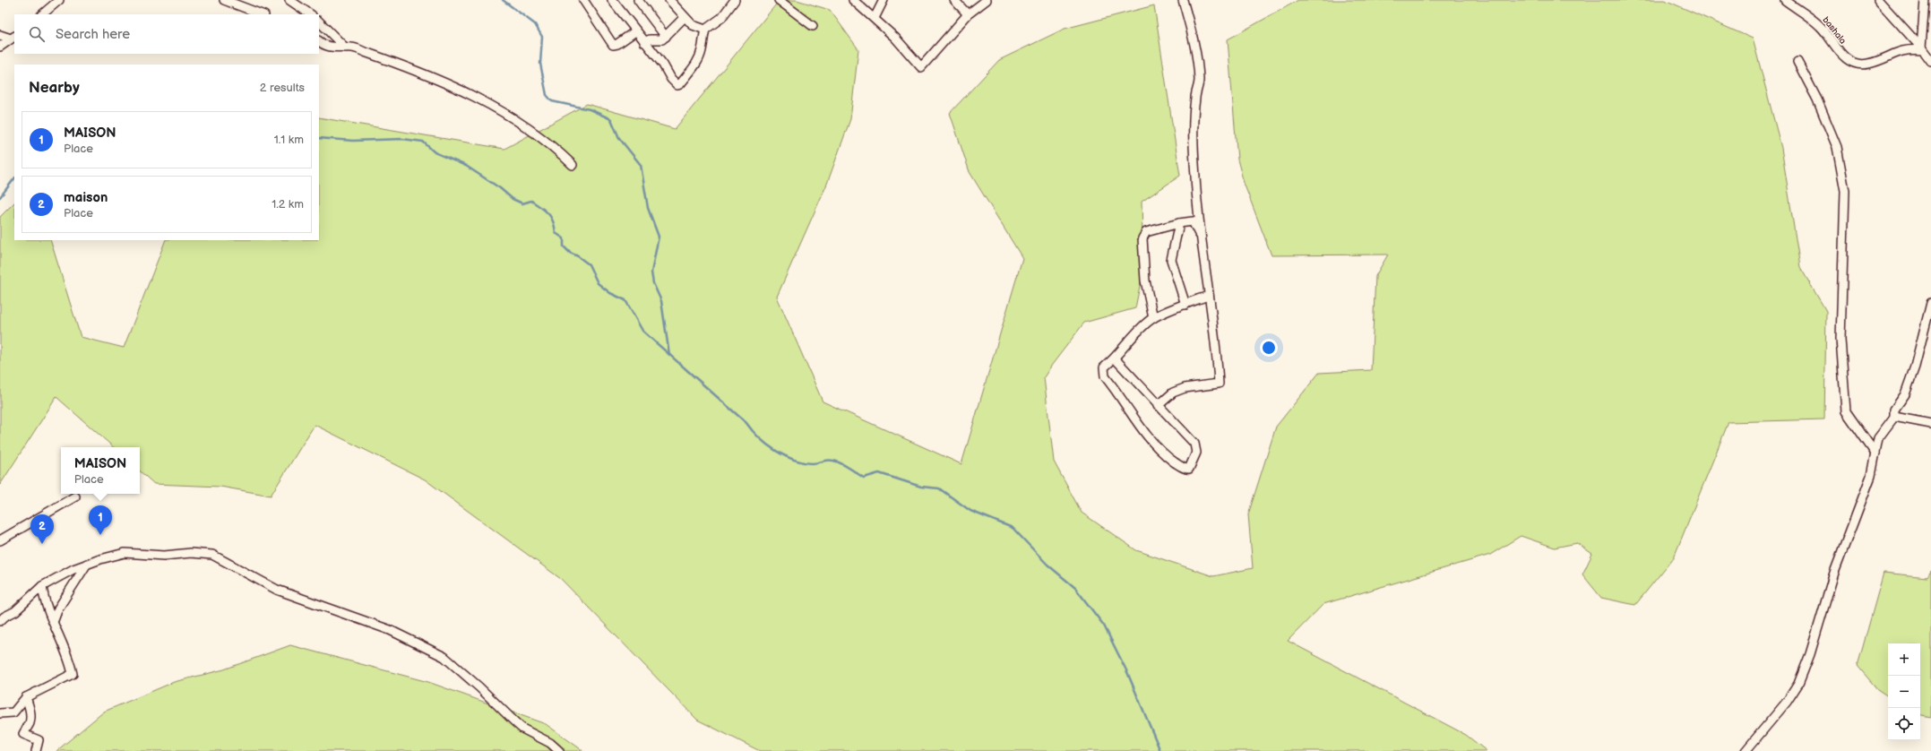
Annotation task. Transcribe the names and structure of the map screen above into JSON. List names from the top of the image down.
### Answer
{
  "streets": {
    "street": ["bashala"]
  },
  "page": {
    "search": "Search here",
    "heading": ["Nearby", "2 results"],
    "list": [
      {
        "mark": "1",
        "name": "MAISON",
        "note": "Place",
        "value": "1.1 km"
      },
      {
        "mark": "2",
        "name": "maison",
        "note": "Place",
        "value": "1.2 km"
      }
    ],
    "popup": ["MAISON", "Place"],
    "pins": ["1", "2"],
    "map_buttons": ["+", "−"]
  }
}
